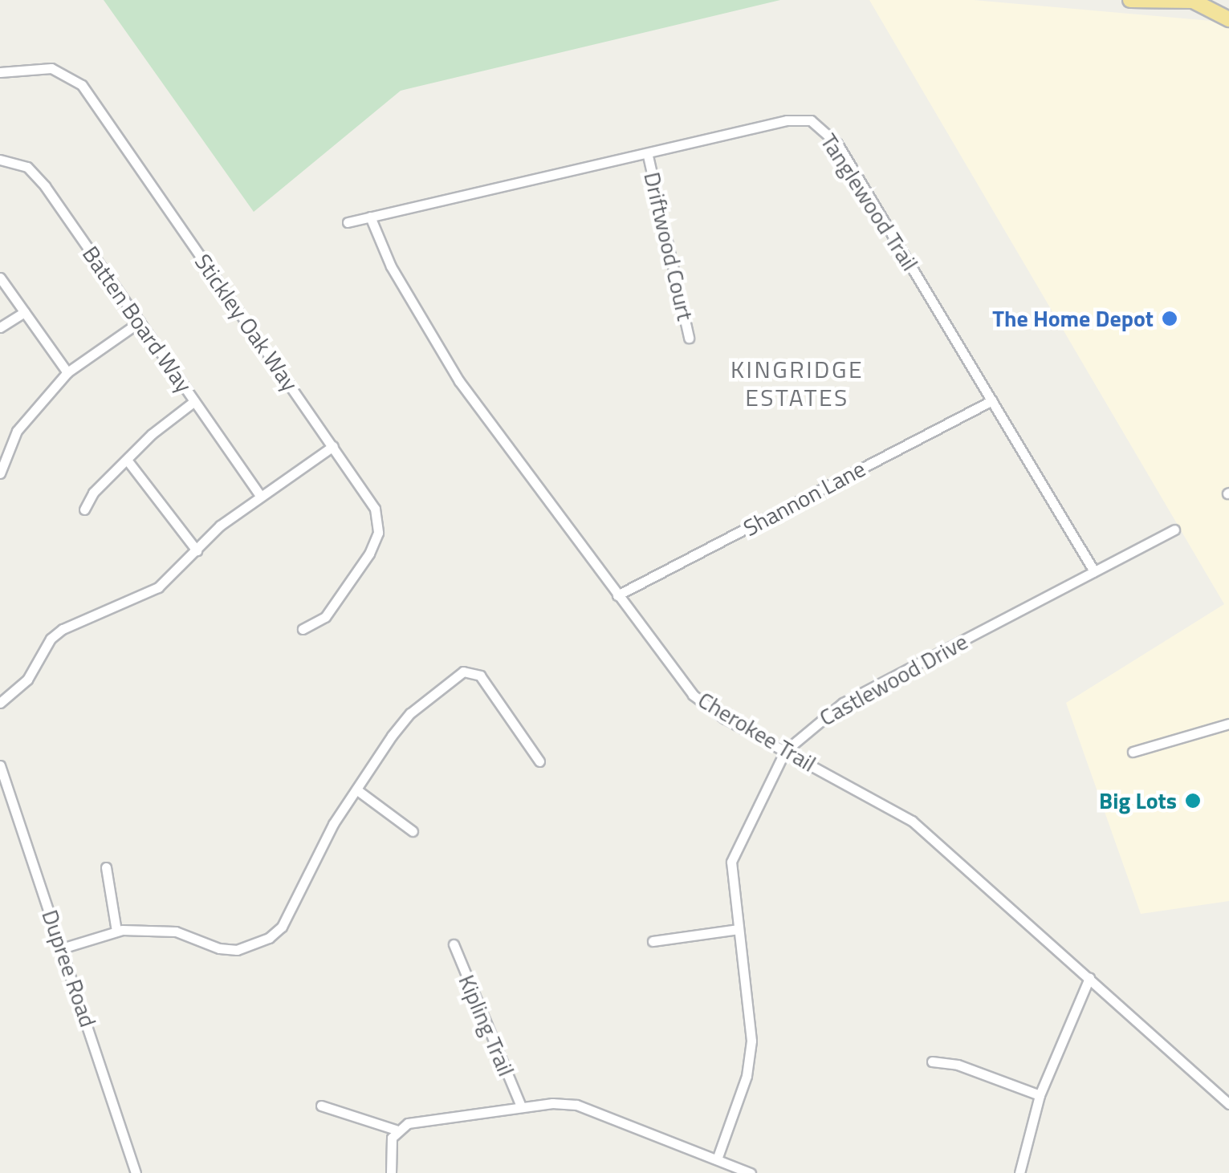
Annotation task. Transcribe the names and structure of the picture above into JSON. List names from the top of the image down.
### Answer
{
  "streets": {
    "street": [
      "Tanglewood Trail",
      "Driftwood Court",
      "Batten Board Way",
      "Stickley Oak Way",
      "Shannon Lane",
      "Castlewood Drive",
      "Cherokee Trail",
      "Dupree Road",
      "Kipling Trail"
    ]
  },
  "crossings": [
    ["Tanglewood Trail", "Driftwood Court"],
    ["Tanglewood Trail", "Shannon Lane"],
    ["Tanglewood Trail", "Castlewood Drive"],
    ["Tanglewood Trail", "Cherokee Trail"],
    ["Shannon Lane", "Cherokee Trail"],
    ["Castlewood Drive", "Cherokee Trail"]
  ],
  "districts": ["KINGRIDGE ESTATES"],
  "places": ["The Home Depot", "Big Lots"]
}
